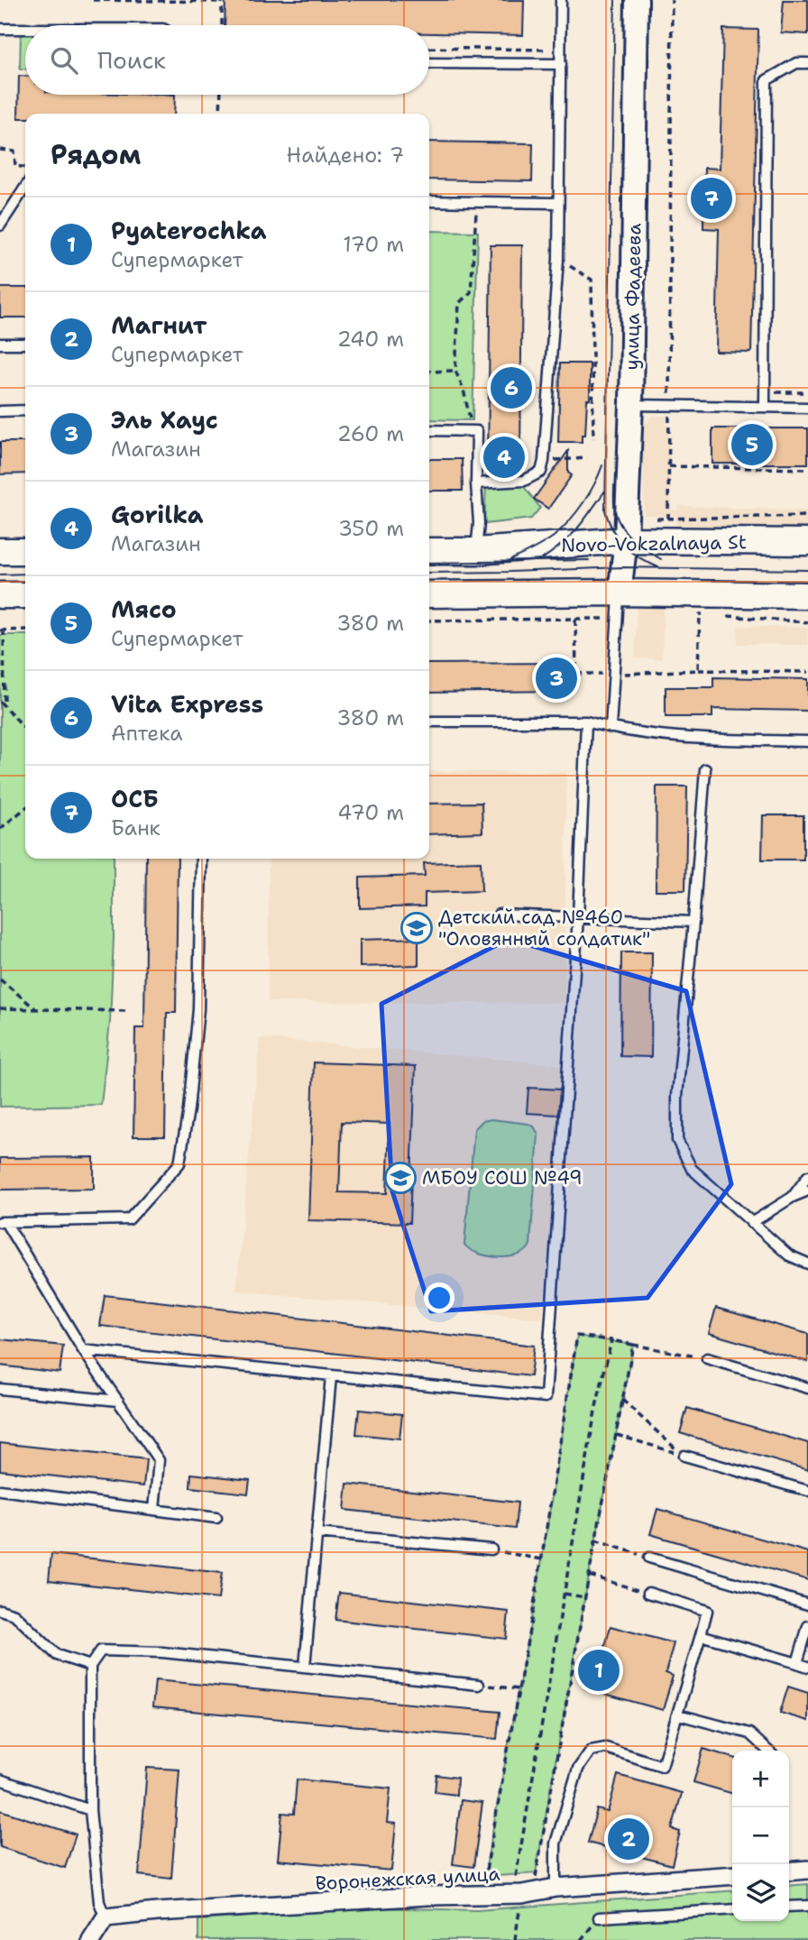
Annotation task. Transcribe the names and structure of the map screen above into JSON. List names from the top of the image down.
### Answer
{
  "streets": {
    "main road": ["Novo-Vokzalnaya St"],
    "street": ["улица Фадеева", "Воронежская улица"]
  },
  "crossings": [
    ["улица Фадеева", "Novo-Vokzalnaya St"]
  ],
  "places": {
    "school or university": ["Детский сад №460 \"Оловянный солдатик\"", "МБОУ СОШ №49"]
  },
  "page": {
    "search": "Поиск",
    "heading": ["Рядом", "Найдено: 7"],
    "pins": [
      "7",
      "6",
      "5",
      "4",
      "3",
      "1",
      "2"
    ],
    "list": [
      {
        "mark": "1",
        "name": "Pyaterochka",
        "note": "Супермаркет",
        "value": "170 m"
      },
      {
        "mark": "2",
        "name": "Магнит",
        "note": "Супермаркет",
        "value": "240 m"
      },
      {
        "mark": "3",
        "name": "Эль Хаус",
        "note": "Магазин",
        "value": "260 m"
      },
      {
        "mark": "4",
        "name": "Gorilka",
        "note": "Магазин",
        "value": "350 m"
      },
      {
        "mark": "5",
        "name": "Мясо",
        "note": "Супермаркет",
        "value": "380 m"
      },
      {
        "mark": "6",
        "name": "Vita Express",
        "note": "Аптека",
        "value": "380 m"
      },
      {
        "mark": "7",
        "name": "ОСБ",
        "note": "Банк",
        "value": "470 m"
      }
    ],
    "map_buttons": ["+", "−"]
  }
}
